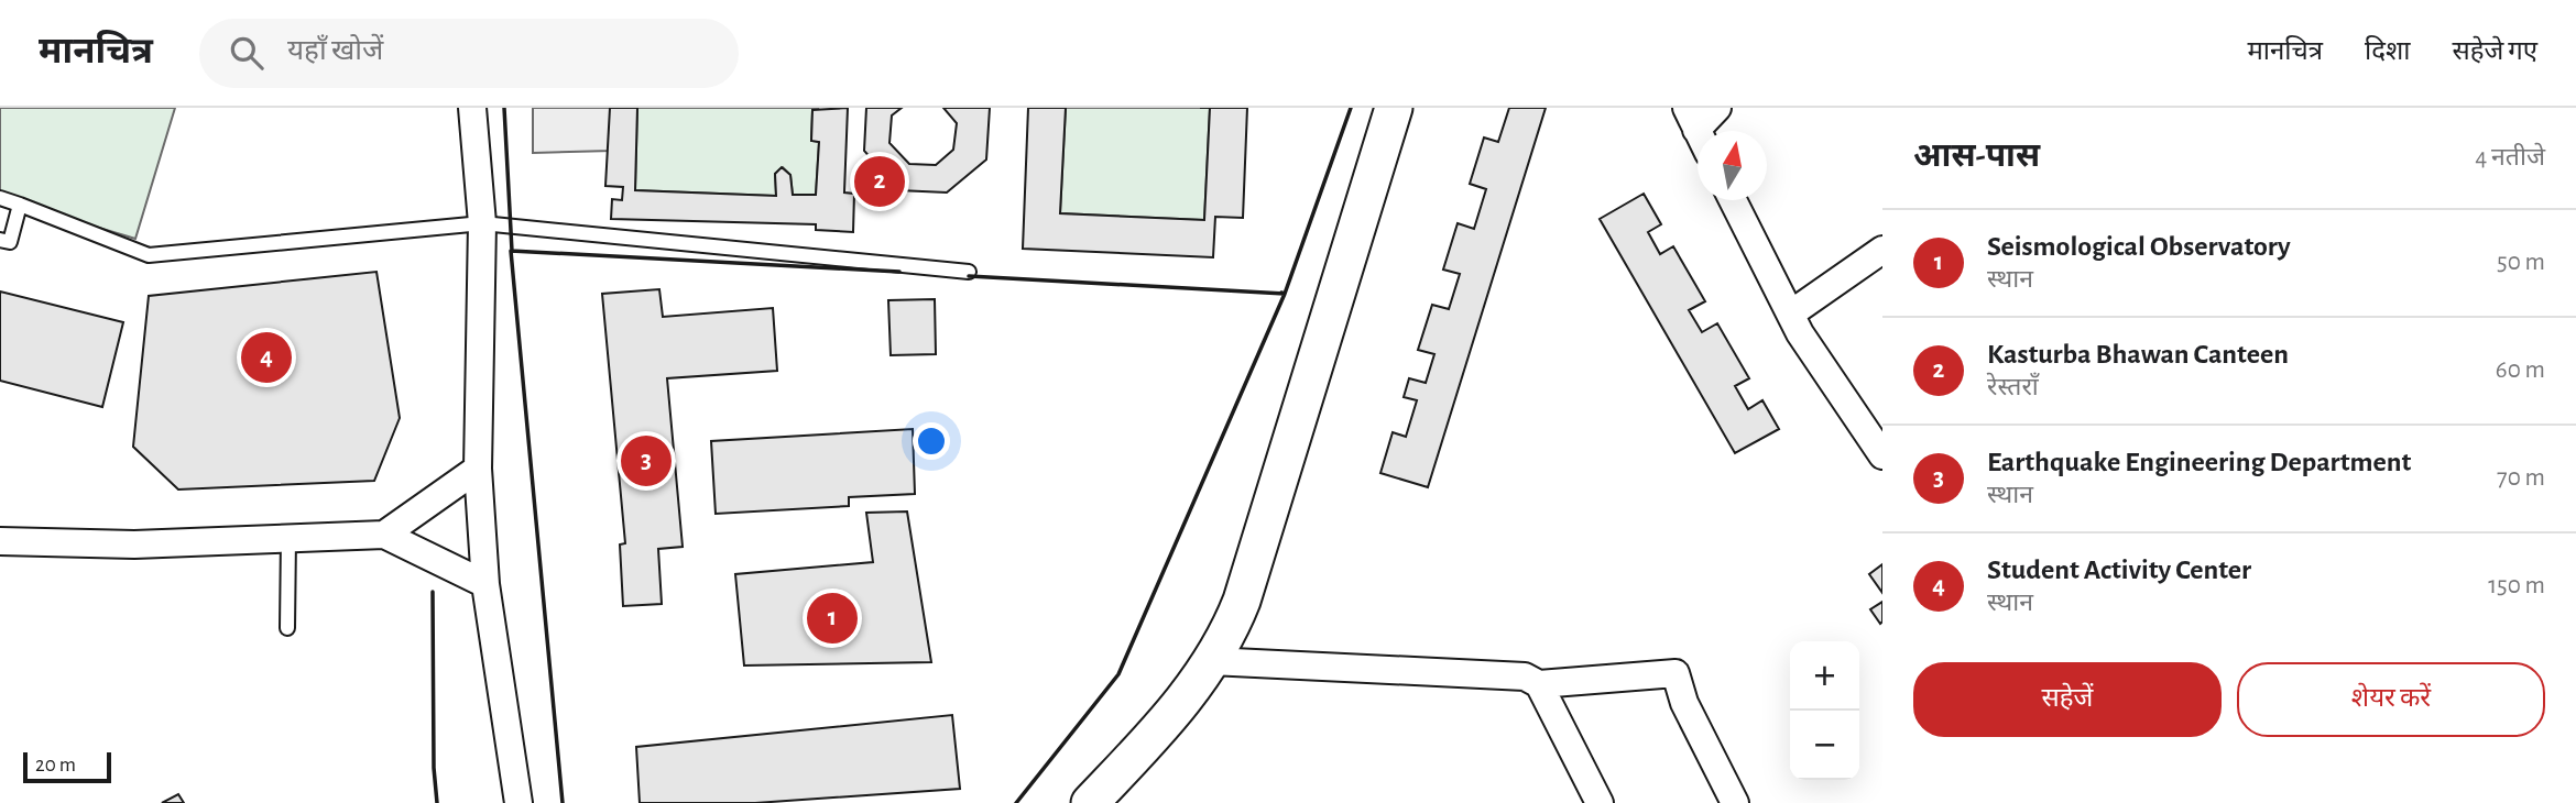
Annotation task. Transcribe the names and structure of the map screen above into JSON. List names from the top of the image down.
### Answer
{
  "scale_bar": "20 m",
  "north": "top",
  "page": {
    "header": "मानचित्र",
    "search": "यहाँ खोजें",
    "nav": ["मानचित्र", "दिशा", "सहेजे गए"],
    "heading": ["आस-पास", "4 नतीजे"],
    "pins": [
      "2",
      "4",
      "3",
      "1"
    ],
    "list": [
      {
        "mark": "1",
        "name": "Seismological Observatory",
        "note": "स्थान",
        "value": "50 m"
      },
      {
        "mark": "2",
        "name": "Kasturba Bhawan Canteen",
        "note": "रेस्तराँ",
        "value": "60 m"
      },
      {
        "mark": "3",
        "name": "Earthquake Engineering Department",
        "note": "स्थान",
        "value": "70 m"
      },
      {
        "mark": "4",
        "name": "Student Activity Center",
        "note": "स्थान",
        "value": "150 m"
      }
    ],
    "buttons": ["सहेजें", "शेयर करें"],
    "map_buttons": ["+", "−"],
    "scale": "20 m"
  }
}
